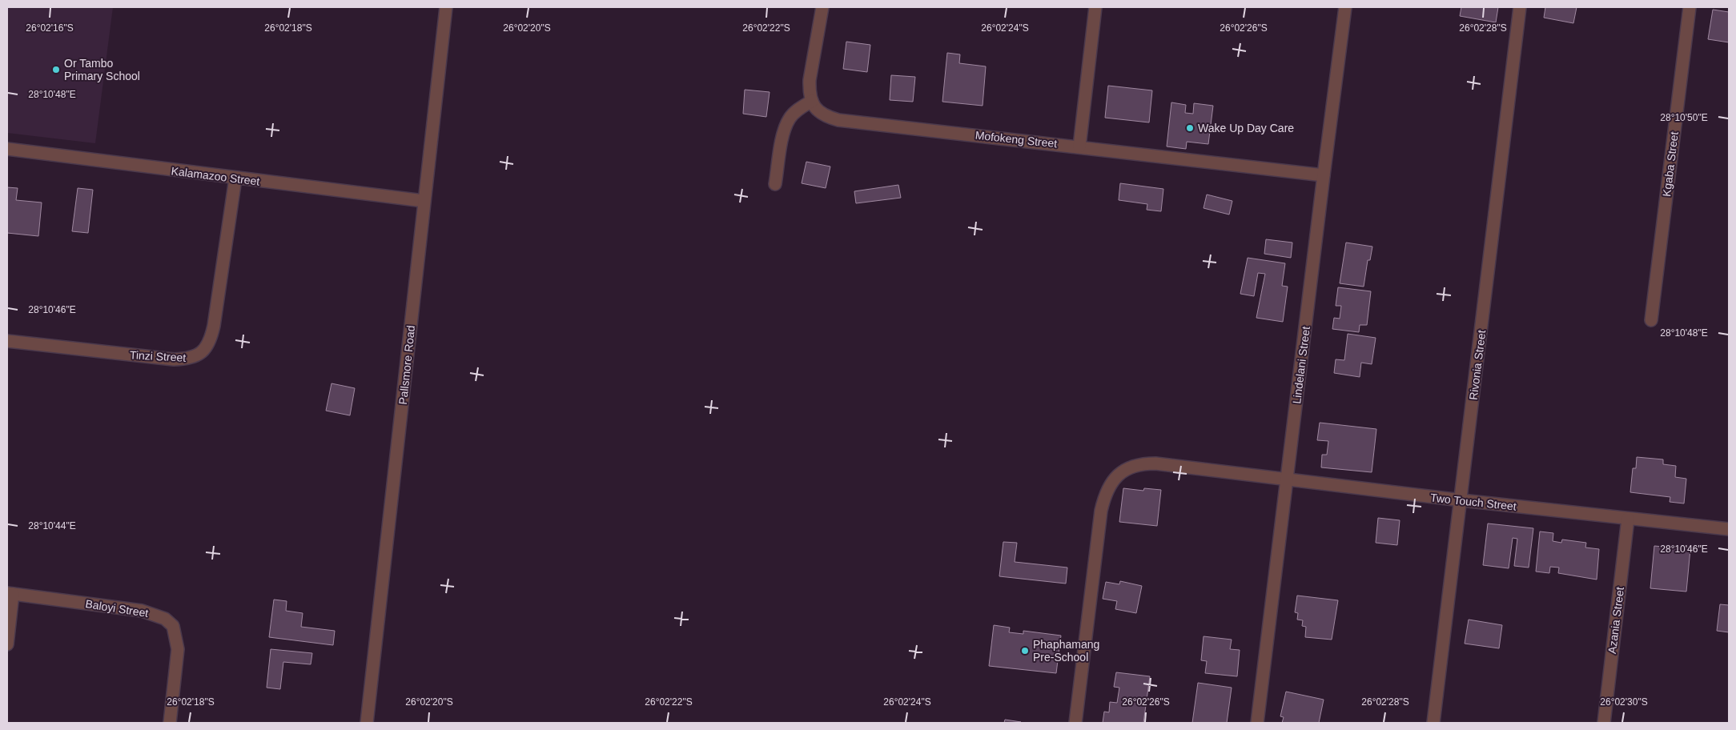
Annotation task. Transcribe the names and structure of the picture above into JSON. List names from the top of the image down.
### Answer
{
  "streets": {
    "street": [
      "Mofokeng Street",
      "Kgaba Street",
      "Kalamazoo Street",
      "Tinzi Street",
      "Pallsmore Road",
      "Lindelani Street",
      "Rivonia Street",
      "Two Touch Street",
      "Baloyi Street",
      "Azania Street"
    ]
  },
  "crossings": [
    ["Mofokeng Street", "Lindelani Street"],
    ["Kalamazoo Street", "Tinzi Street"],
    ["Kalamazoo Street", "Pallsmore Road"],
    ["Lindelani Street", "Two Touch Street"],
    ["Rivonia Street", "Two Touch Street"],
    ["Two Touch Street", "Azania Street"]
  ],
  "places": ["Or Tambo Primary School", "Wake Up Day Care", "Phaphamang Pre-School"],
  "coordinates": [
    "26°02'16\"S",
    "26°02'18\"S",
    "26°02'20\"S",
    "26°02'22\"S",
    "26°02'24\"S",
    "26°02'26\"S",
    "26°02'28\"S",
    "28°10'48\"E",
    "28°10'50\"E",
    "28°10'46\"E",
    "28°10'44\"E",
    "26°02'30\"S"
  ]
}
